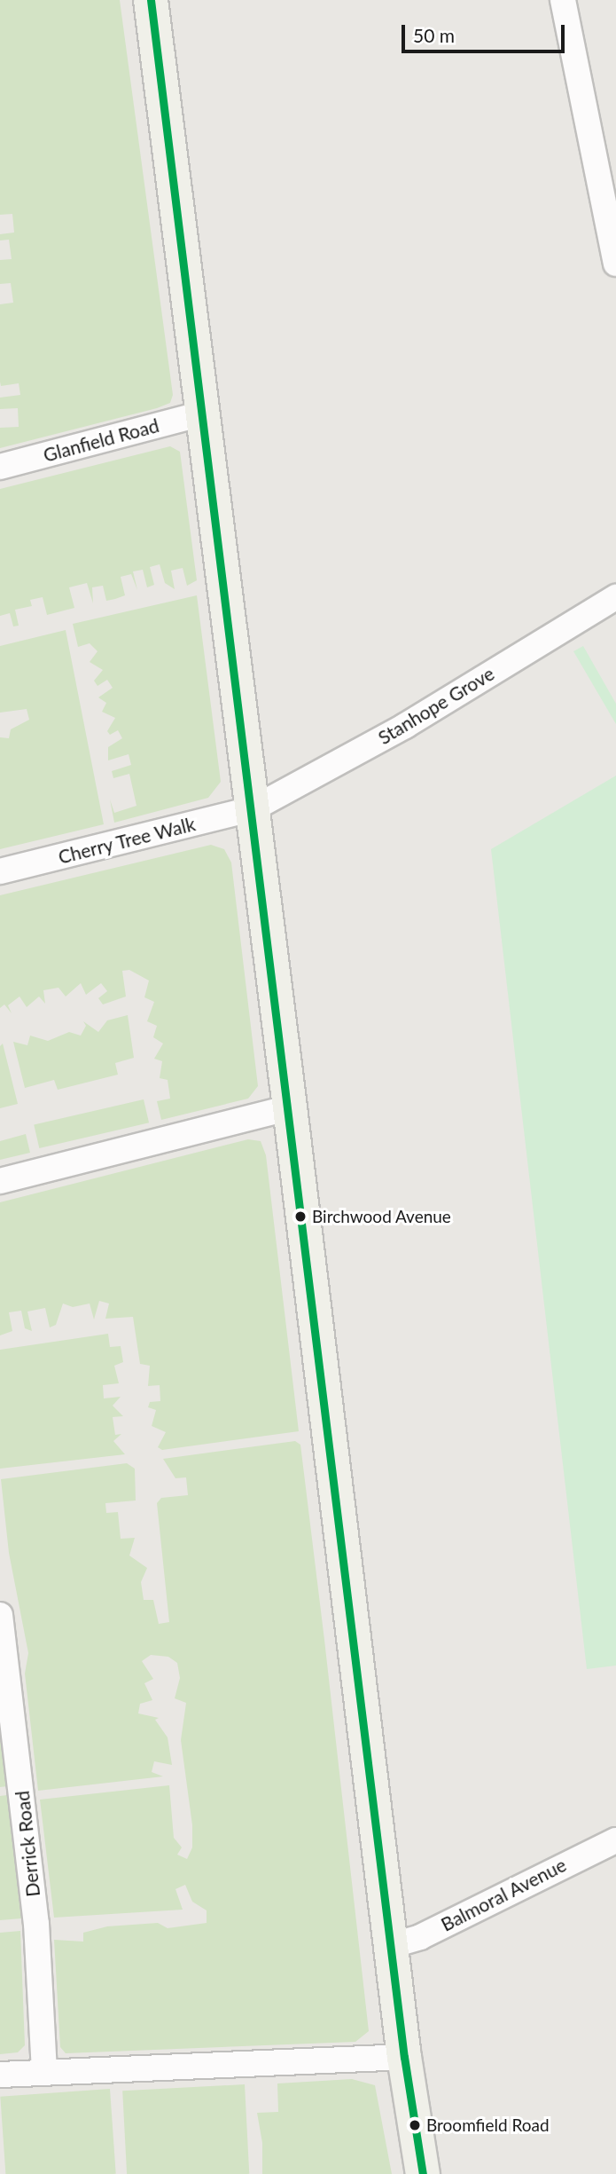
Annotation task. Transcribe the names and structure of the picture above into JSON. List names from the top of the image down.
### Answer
{
  "streets": {
    "street": [
      "Glanfield Road",
      "Stanhope Grove",
      "Cherry Tree Walk",
      "Derrick Road",
      "Balmoral Avenue"
    ]
  },
  "crossings": [
    ["Stanhope Grove", "Cherry Tree Walk"]
  ],
  "places": ["Birchwood Avenue", "Broomfield Road"],
  "scale_bar": "50 m"
}
